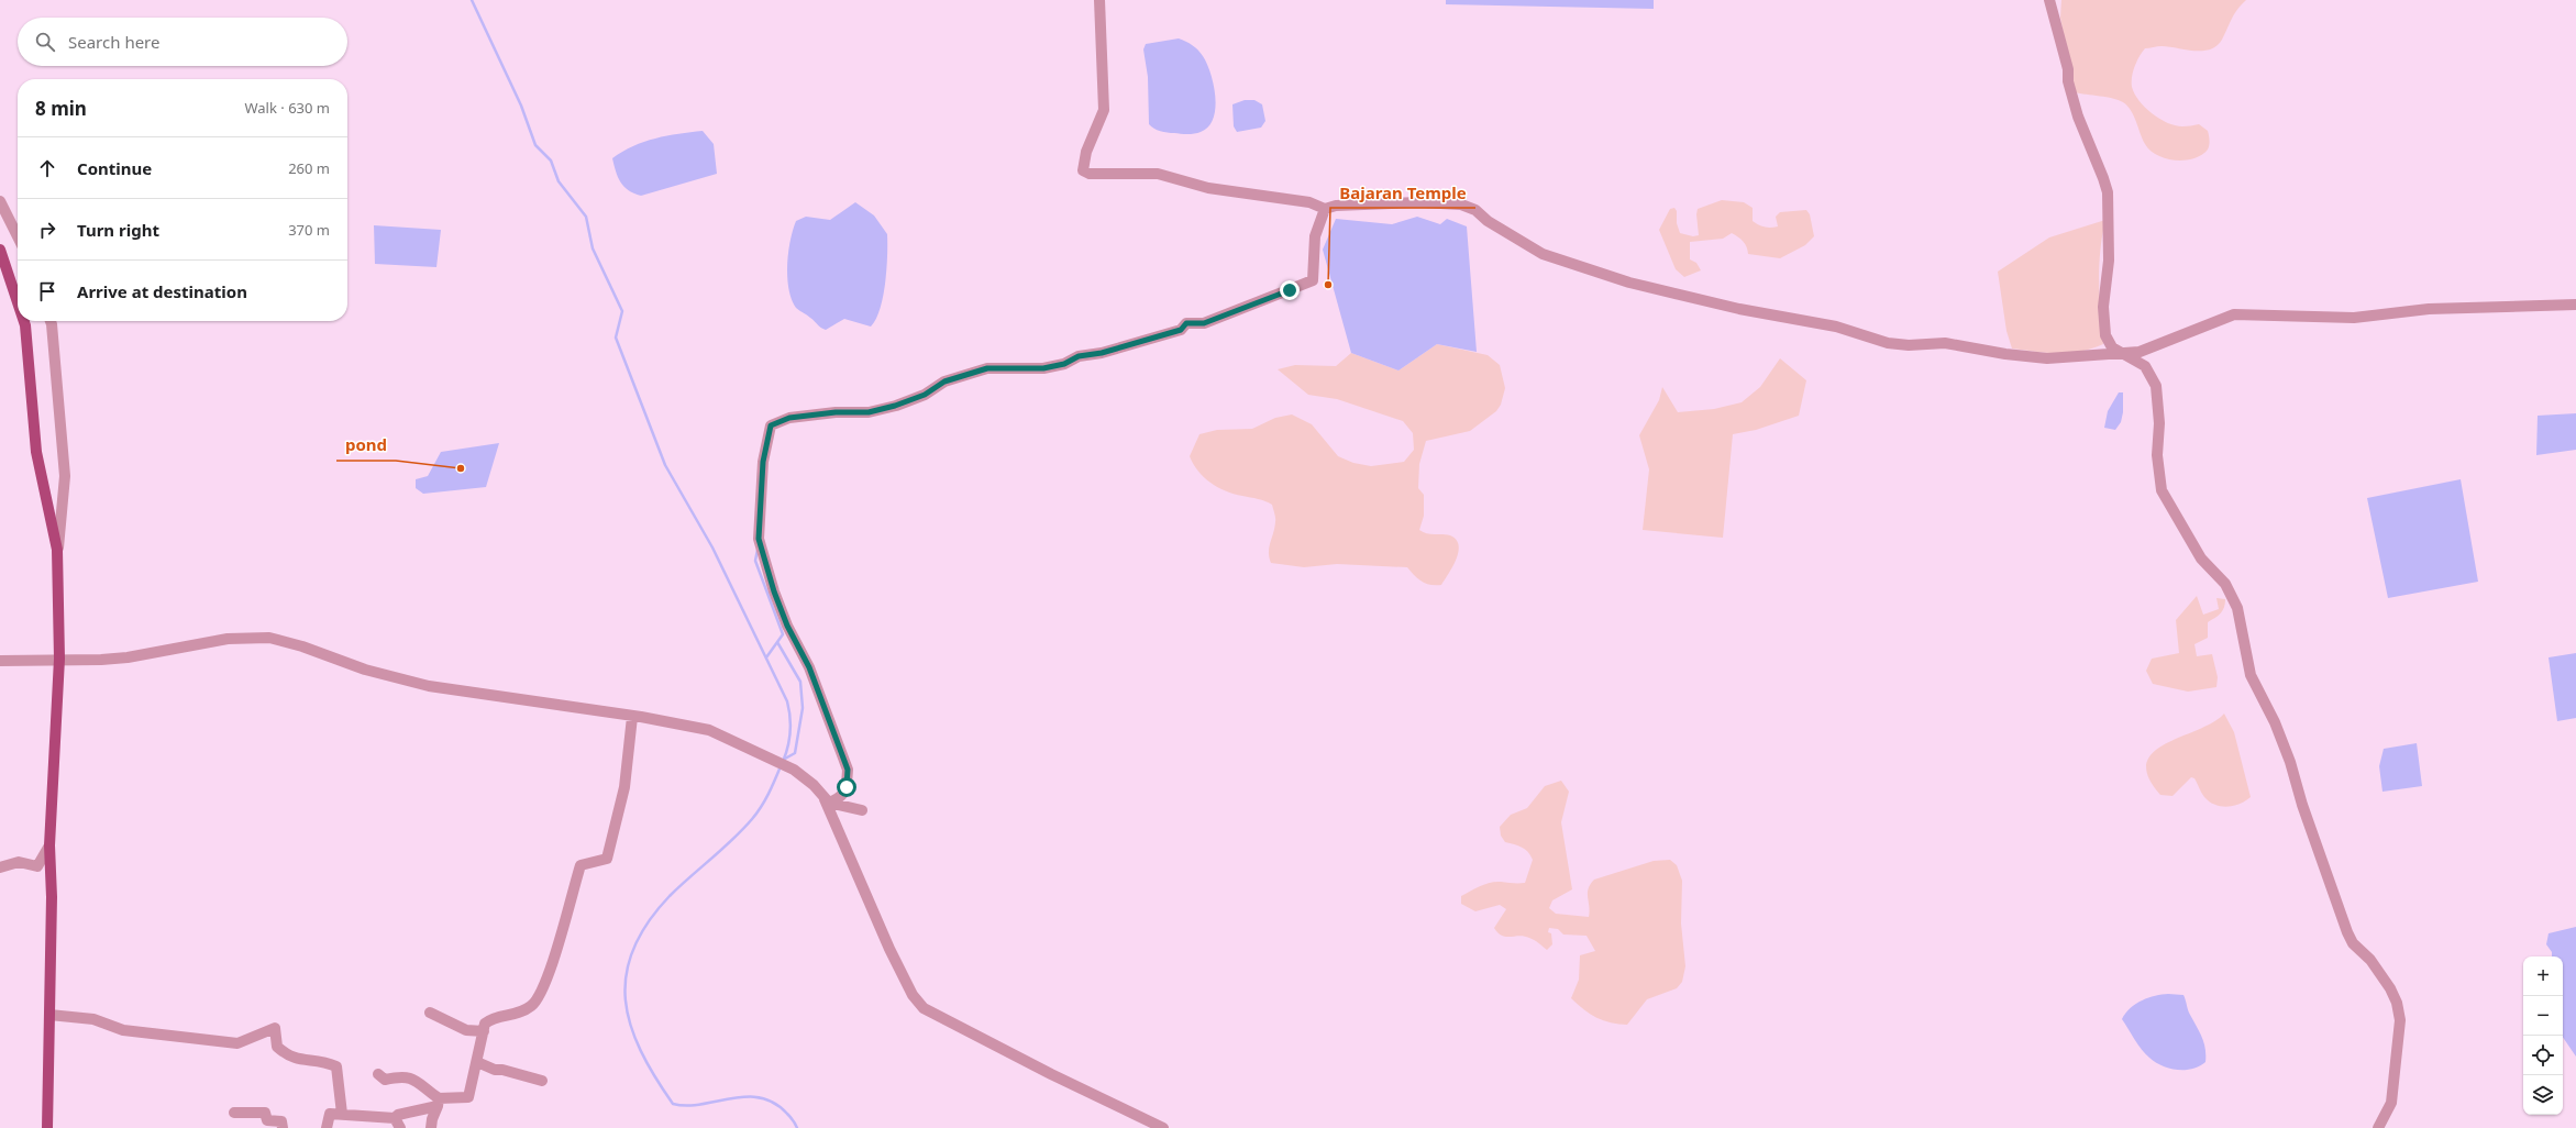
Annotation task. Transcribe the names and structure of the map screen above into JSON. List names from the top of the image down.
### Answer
{
  "places": ["Bajaran Temple", "pond"],
  "page": {
    "search": "Search here",
    "heading": ["8 min", "Walk · 630 m"],
    "list": [
      ["Continue", "260 m"],
      ["Turn right", "370 m"],
      "Arrive at destination"
    ],
    "map_buttons": ["+", "−"]
  }
}
